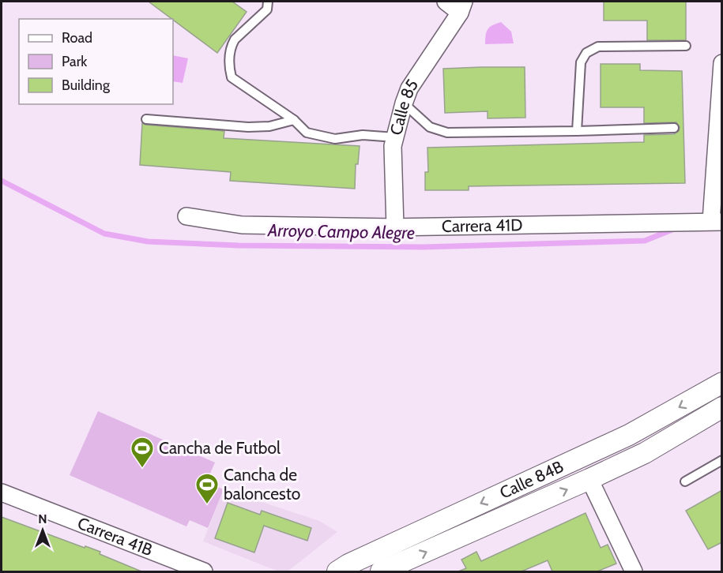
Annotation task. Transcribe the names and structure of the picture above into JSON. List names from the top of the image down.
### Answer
{
  "streets": {
    "street": [
      "Calle 85",
      "Carrera 41D",
      "Calle 84B",
      "Carrera 41B"
    ]
  },
  "crossings": [
    ["Calle 85", "Carrera 41D"]
  ],
  "water": ["Arroyo Campo Alegre"],
  "places": {
    "sports": ["Cancha de Futbol", "Cancha de baloncesto"]
  },
  "legend": ["Road", "Park", "Building"],
  "north": "top"
}
